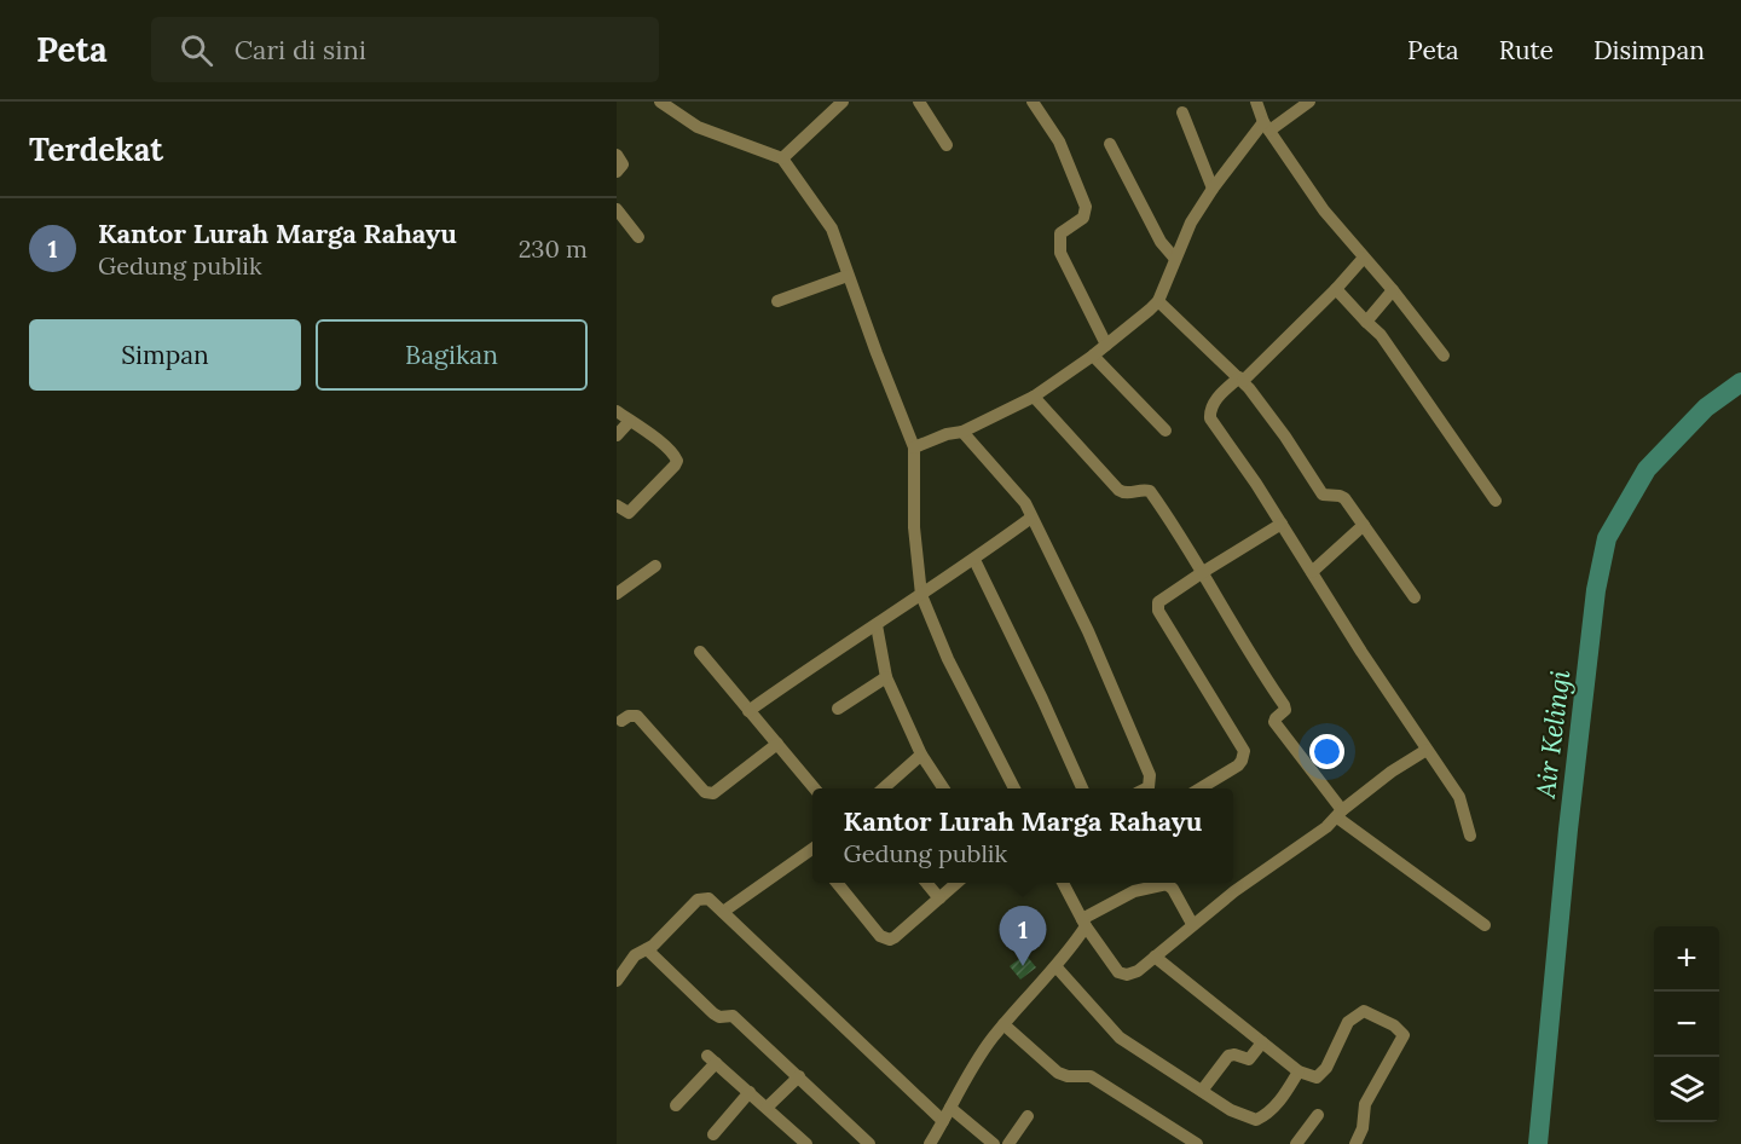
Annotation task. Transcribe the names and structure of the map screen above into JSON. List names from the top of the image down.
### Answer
{
  "water": ["Air Kelingi"],
  "page": {
    "header": "Peta",
    "search": "Cari di sini",
    "nav": ["Peta", "Rute", "Disimpan"],
    "heading": "Terdekat",
    "list": [
      {
        "mark": "1",
        "name": "Kantor Lurah Marga Rahayu",
        "note": "Gedung publik",
        "value": "230 m"
      }
    ],
    "buttons": ["Simpan", "Bagikan"],
    "popup": ["Kantor Lurah Marga Rahayu", "Gedung publik"],
    "pins": "1",
    "map_buttons": ["+", "−"]
  }
}
